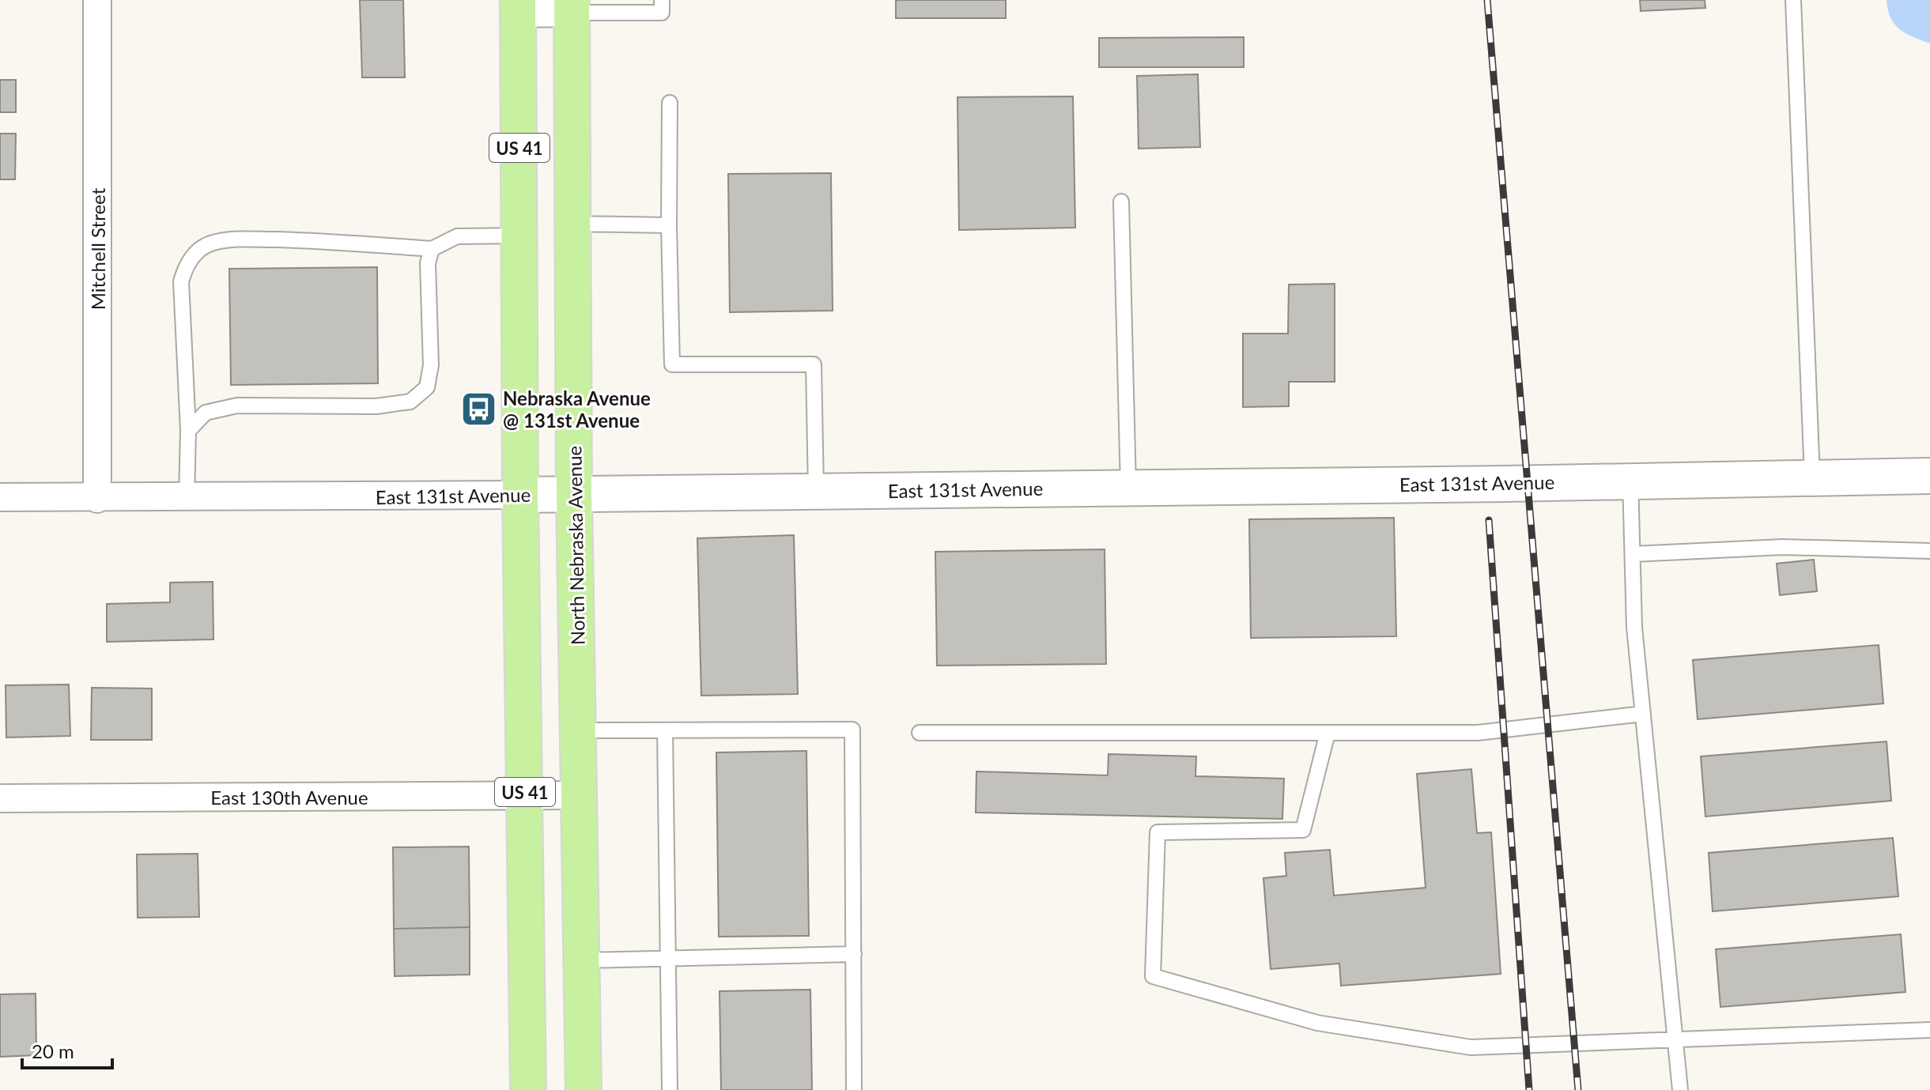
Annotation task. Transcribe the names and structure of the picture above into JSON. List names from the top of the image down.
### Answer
{
  "streets": {
    "main road": ["US 41", "North Nebraska Avenue"],
    "street": ["Mitchell Street", "East 131st Avenue", "East 130th Avenue"]
  },
  "crossings": [
    ["US 41", "East 131st Avenue"],
    ["US 41", "East 130th Avenue"],
    ["Mitchell Street", "East 131st Avenue"],
    ["East 131st Avenue", "North Nebraska Avenue"],
    ["North Nebraska Avenue", "East 130th Avenue"]
  ],
  "places": {
    "bus stop": ["Nebraska Avenue @ 131st Avenue"]
  },
  "scale_bar": "20 m"
}
